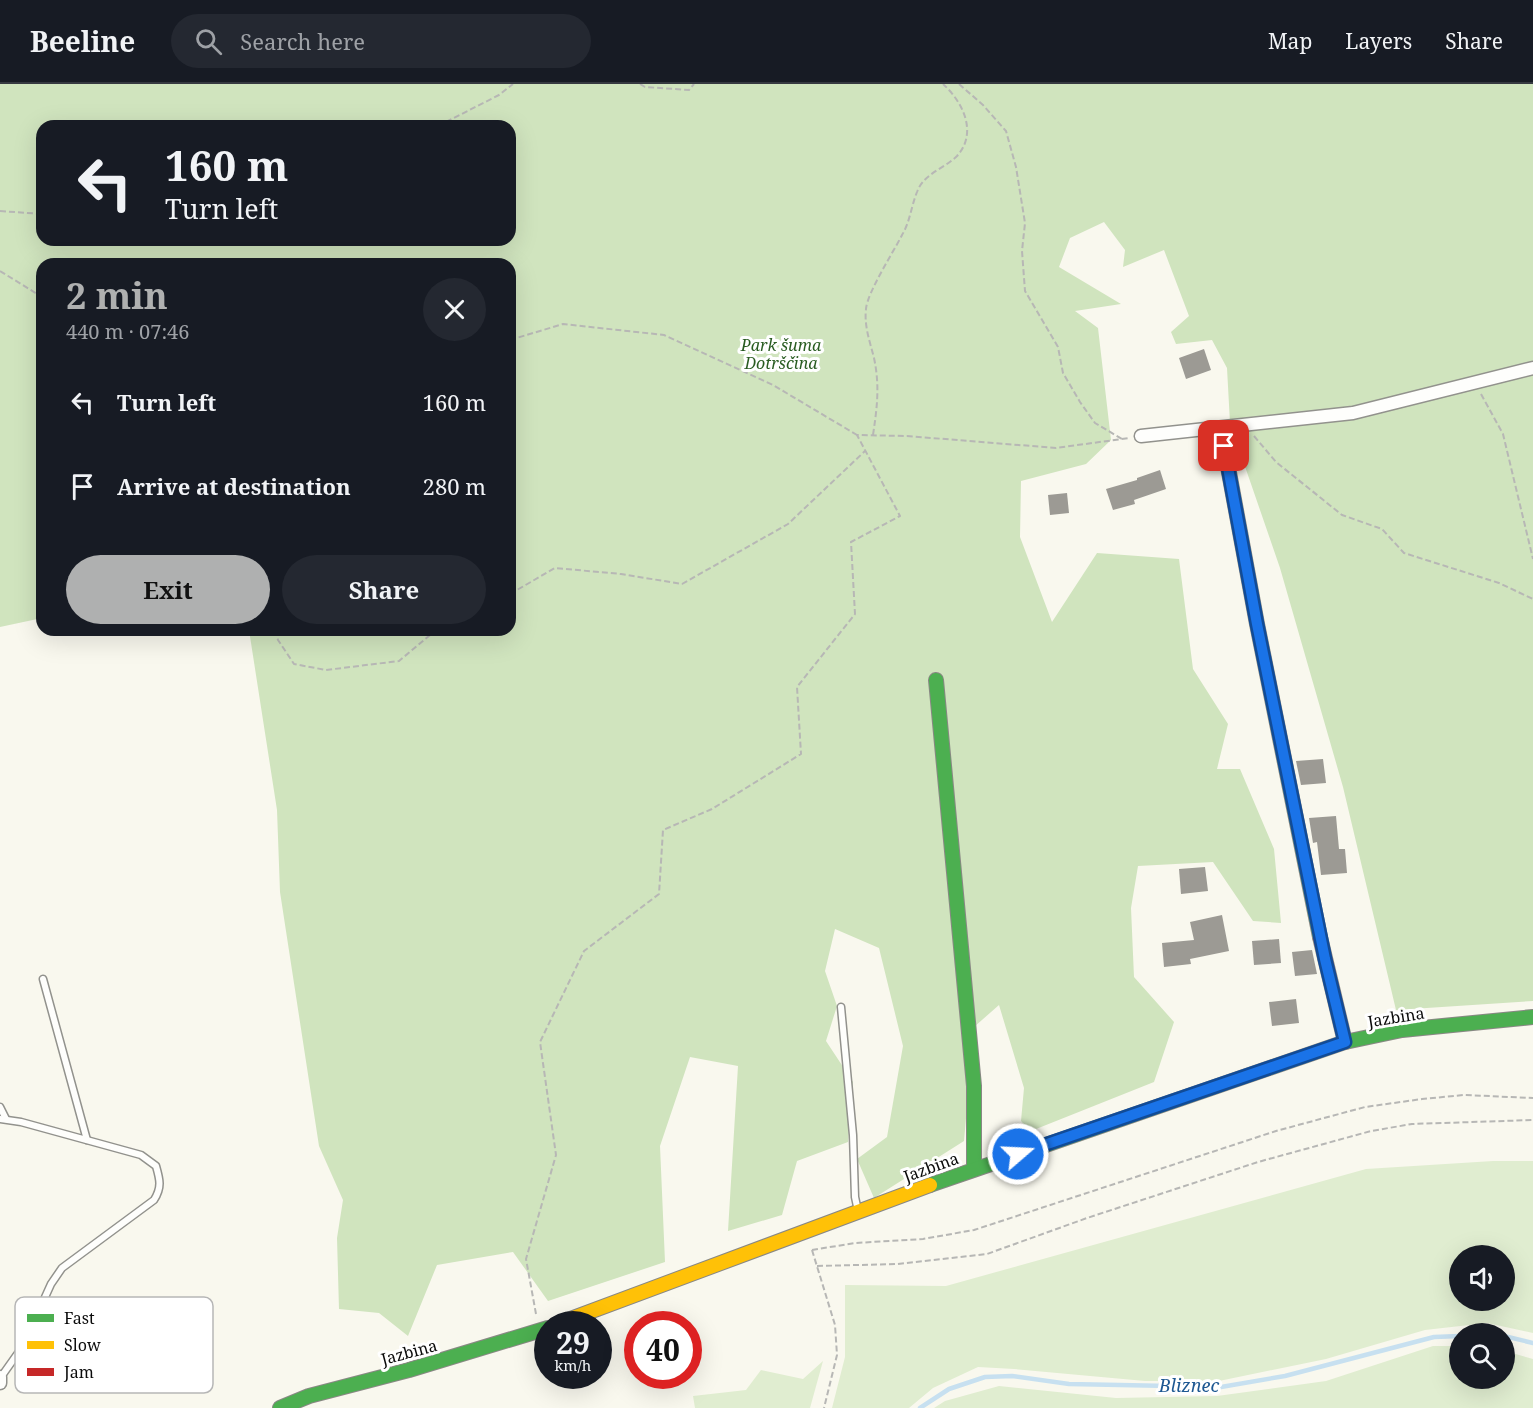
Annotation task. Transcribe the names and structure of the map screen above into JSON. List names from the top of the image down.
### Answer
{
  "streets": {
    "street": ["Jazbina"]
  },
  "water": ["Bliznec"],
  "parks": ["Park šuma Dotrščina"],
  "legend": ["Fast", "Slow", "Jam"],
  "page": {
    "header": "Beeline",
    "search": "Search here",
    "nav": ["Map", "Layers", "Share"],
    "turn": ["160 m", "Turn left"],
    "heading": ["2 min", "440 m · 07:46"],
    "list": [
      {
        "name": "Turn left",
        "value": "160 m"
      },
      {
        "name": "Arrive at destination",
        "value": "280 m"
      }
    ],
    "buttons": ["Exit", "Share"],
    "speed": "29 km/h",
    "limit": "40"
  }
}
